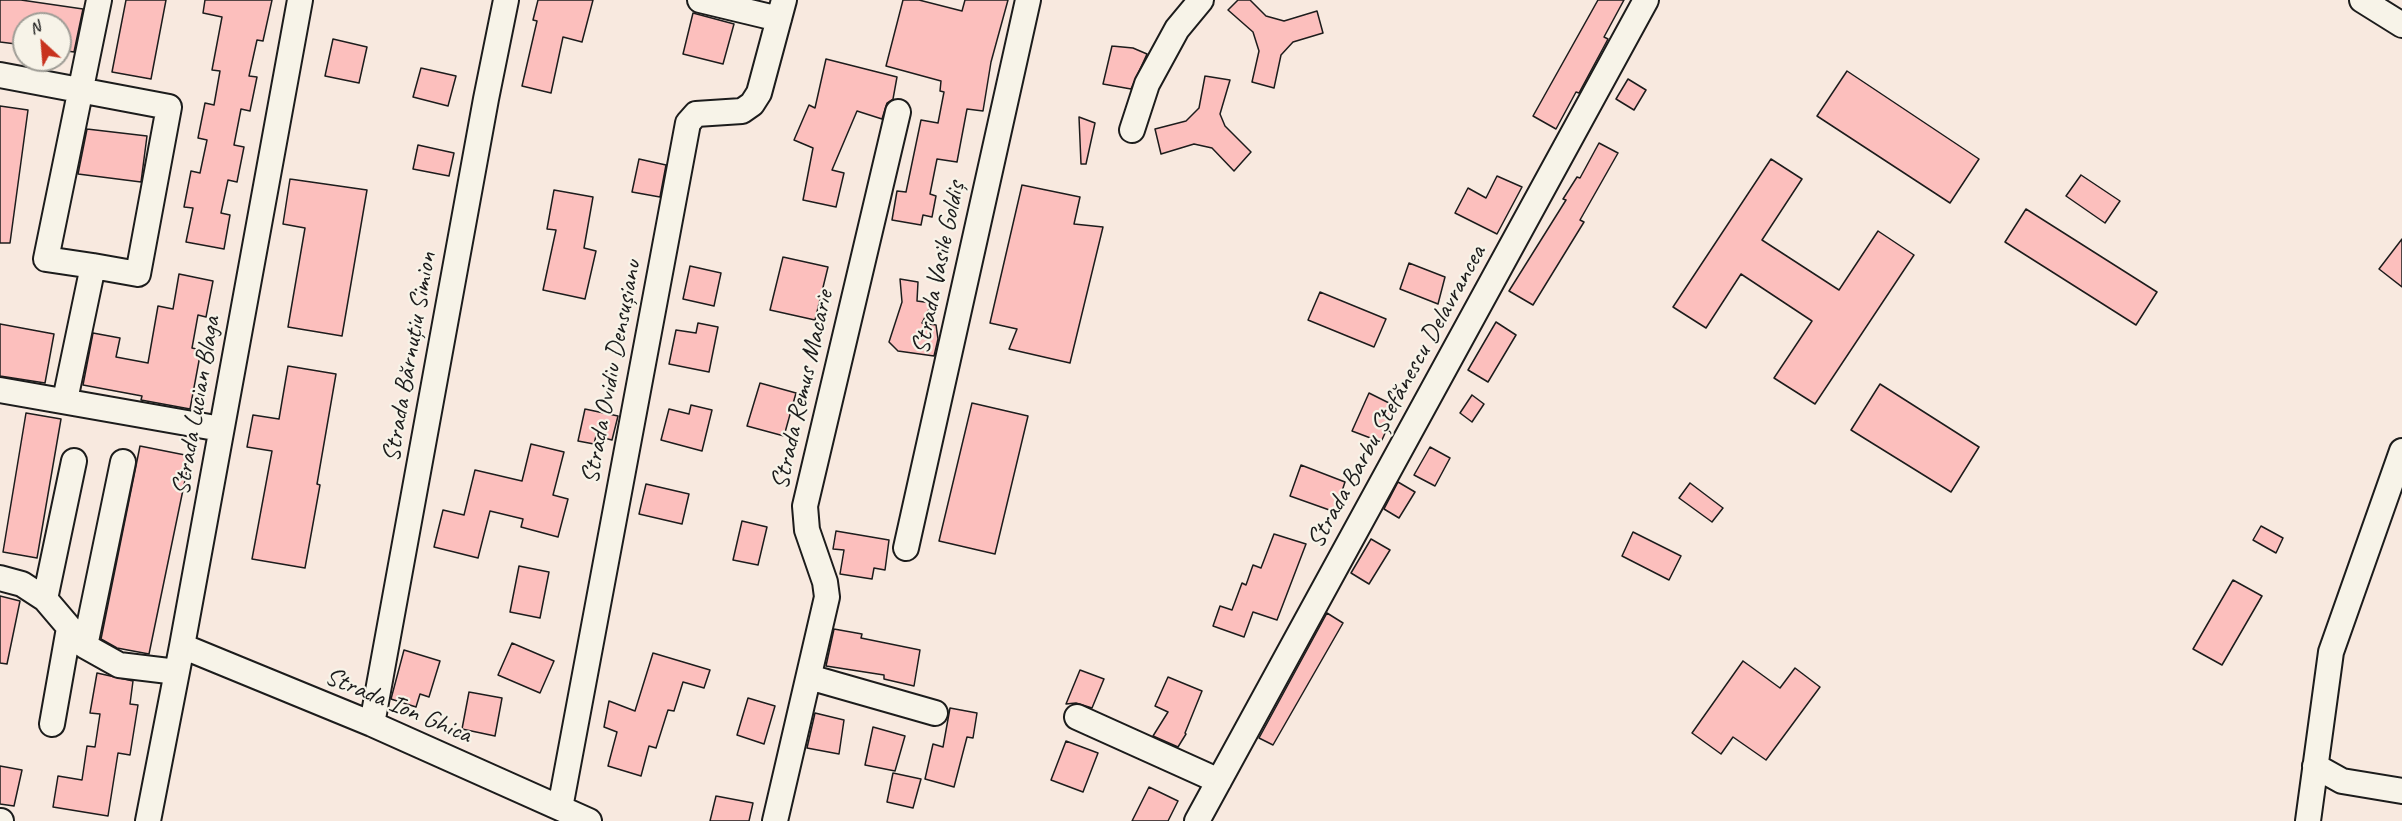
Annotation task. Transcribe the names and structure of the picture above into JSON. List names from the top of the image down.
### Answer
{
  "streets": {
    "street": [
      "Strada Vasile Goldiș",
      "Strada Bărnuțiu Simion",
      "Strada Ovidiu Densușianu",
      "Strada Remus Macarie",
      "Strada Barbu Ștefănescu Delavrancea",
      "Strada Lucian Blaga",
      "Strada Ion Ghica"
    ]
  },
  "crossings": [
    ["Strada Bărnuțiu Simion", "Strada Ion Ghica"],
    ["Strada Ovidiu Densușianu", "Strada Ion Ghica"],
    ["Strada Lucian Blaga", "Strada Ion Ghica"]
  ],
  "north": "top left"
}
